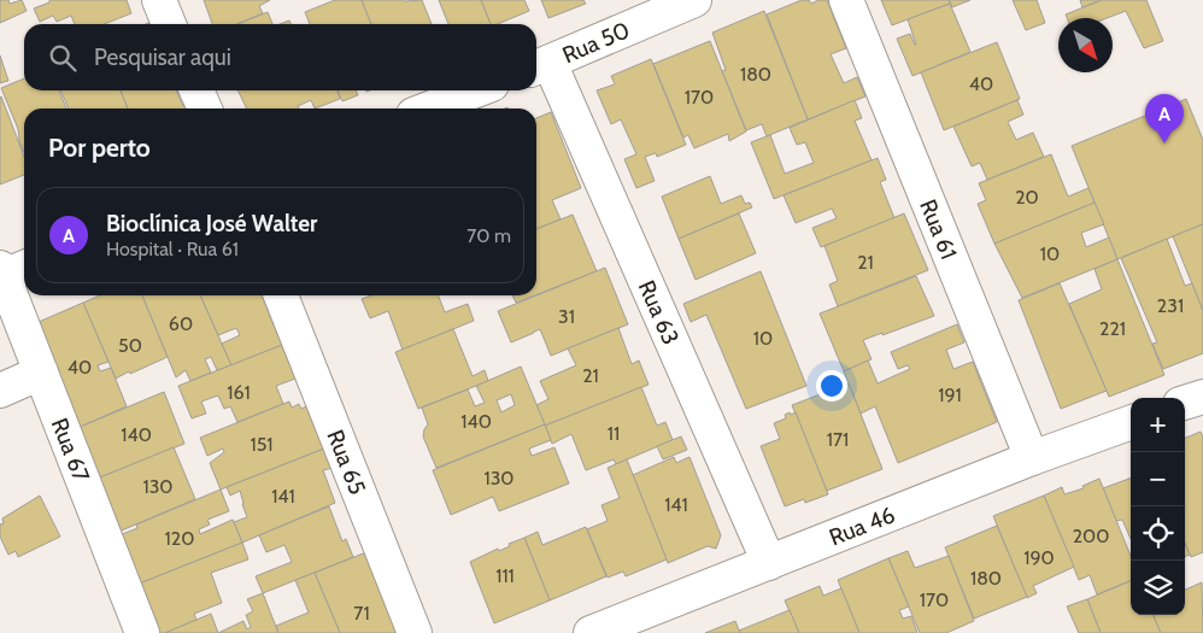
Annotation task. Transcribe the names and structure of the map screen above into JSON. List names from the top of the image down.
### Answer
{
  "streets": {
    "street": [
      "Rua 50",
      "Rua 61",
      "Rua 63",
      "Rua 67",
      "Rua 65",
      "Rua 46"
    ]
  },
  "crossings": [
    ["Rua 50", "Rua 63"],
    ["Rua 61", "Rua 46"],
    ["Rua 63", "Rua 46"]
  ],
  "house_numbers": [
    "180",
    "40",
    "170",
    "20",
    "10",
    "21",
    "231",
    "31",
    "60",
    "221",
    "10",
    "50",
    "40",
    "21",
    "161",
    "191",
    "140",
    "11",
    "140",
    "171",
    "151",
    "130",
    "130",
    "141",
    "141",
    "200",
    "120",
    "190",
    "111",
    "180",
    "170",
    "71"
  ],
  "north": "bottom right",
  "page": {
    "search": "Pesquisar aqui",
    "pins": "A",
    "heading": "Por perto",
    "list": [
      {
        "mark": "A",
        "name": "Bioclínica José Walter",
        "note": "Hospital · Rua 61",
        "value": "70 m"
      }
    ],
    "map_buttons": ["+", "−"]
  }
}
